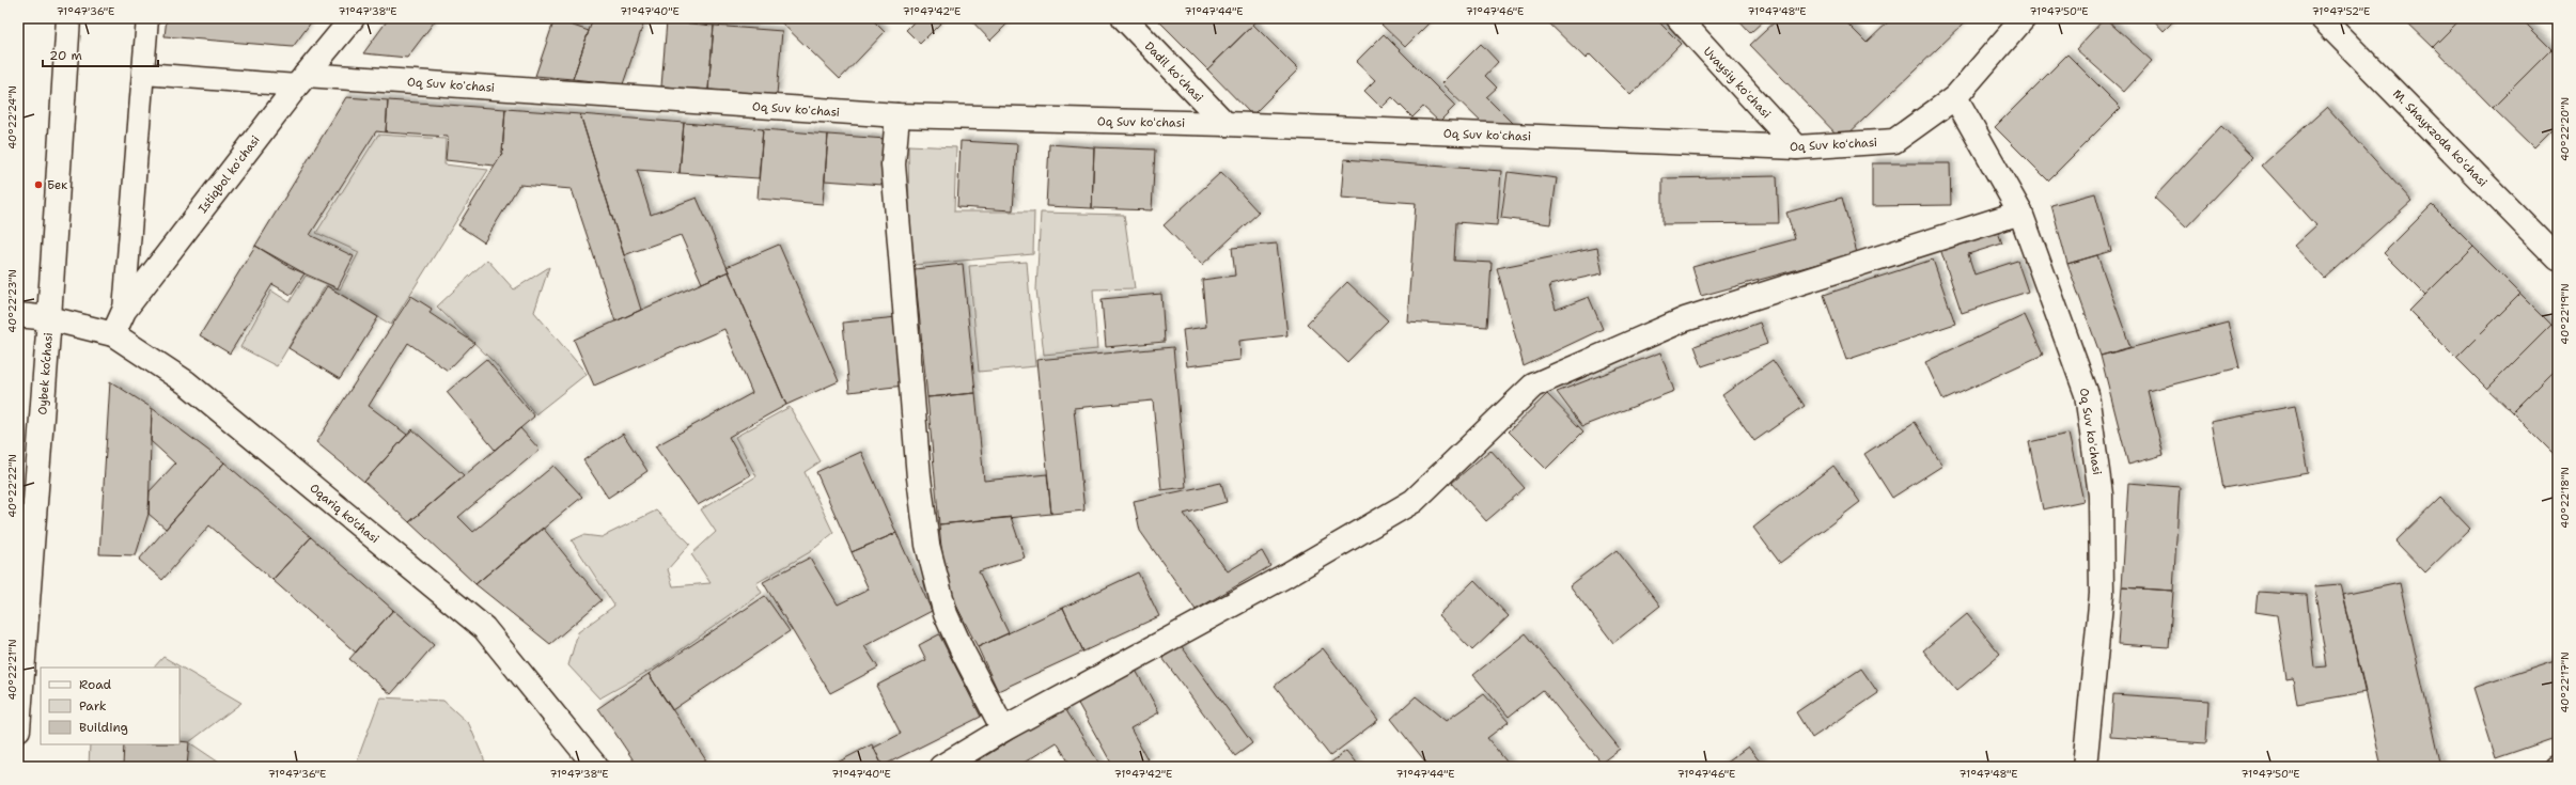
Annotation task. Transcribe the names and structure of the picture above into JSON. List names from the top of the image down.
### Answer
{
  "streets": {
    "street": [
      "Dadil koʻchasi",
      "Uvaysiy koʻchasi",
      "Oq Suv koʻchasi",
      "M. Shayxzoda koʻchasi",
      "Istiqbol koʻchasi",
      "Oybek ko‘chasi",
      "Oqariq ko'chasi"
    ]
  },
  "crossings": [
    ["Dadil koʻchasi", "Oq Suv koʻchasi"],
    ["Uvaysiy koʻchasi", "Oq Suv koʻchasi"],
    ["Oq Suv koʻchasi", "Istiqbol koʻchasi"],
    ["Istiqbol koʻchasi", "Oqariq ko'chasi"],
    ["Oybek ko‘chasi", "Oqariq ko'chasi"]
  ],
  "places": ["Бек"],
  "legend": ["Road", "Park", "Building"],
  "scale_bar": "20 m",
  "coordinates": [
    "71°47'36\"E",
    "71°47'38\"E",
    "71°47'40\"E",
    "71°47'42\"E",
    "71°47'44\"E",
    "71°47'46\"E",
    "71°47'48\"E",
    "71°47'50\"E",
    "71°47'52\"E",
    "40°22'24\"N",
    "40°22'20\"N",
    "40°22'23\"N",
    "40°22'19\"N",
    "40°22'22\"N",
    "40°22'18\"N",
    "40°22'21\"N",
    "40°22'17\"N"
  ]
}
